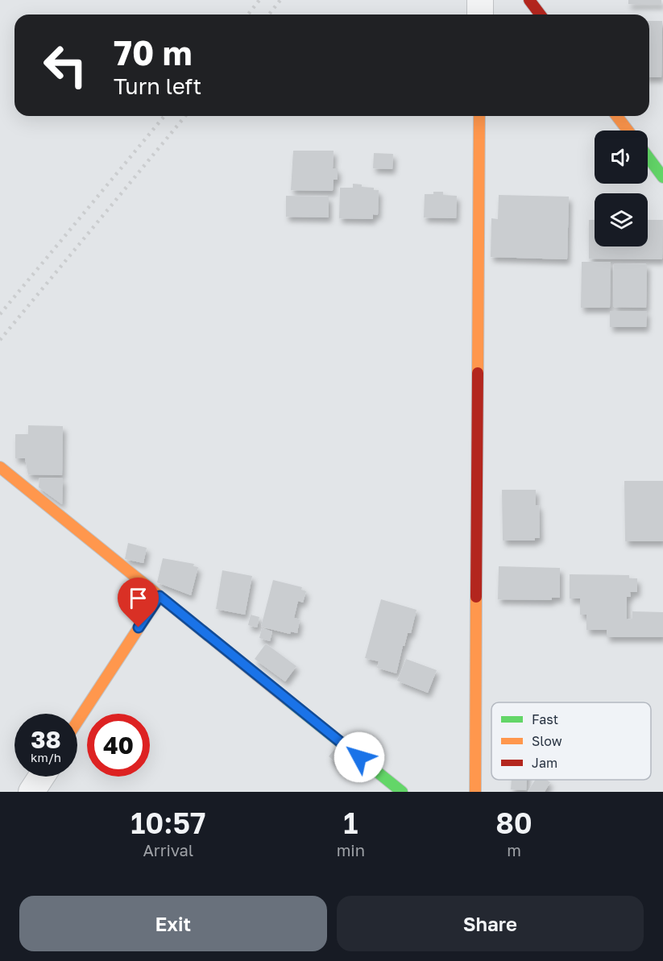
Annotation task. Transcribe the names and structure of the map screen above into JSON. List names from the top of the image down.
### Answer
{
  "legend": ["Fast", "Slow", "Jam"],
  "page": {
    "turn": ["70 m", "Turn left"],
    "speed": "38 km/h",
    "limit": "40",
    "eta": [
      "10:57",
      "Arrival",
      "1",
      "min",
      "80",
      "m"
    ],
    "buttons": ["Exit", "Share"]
  }
}
